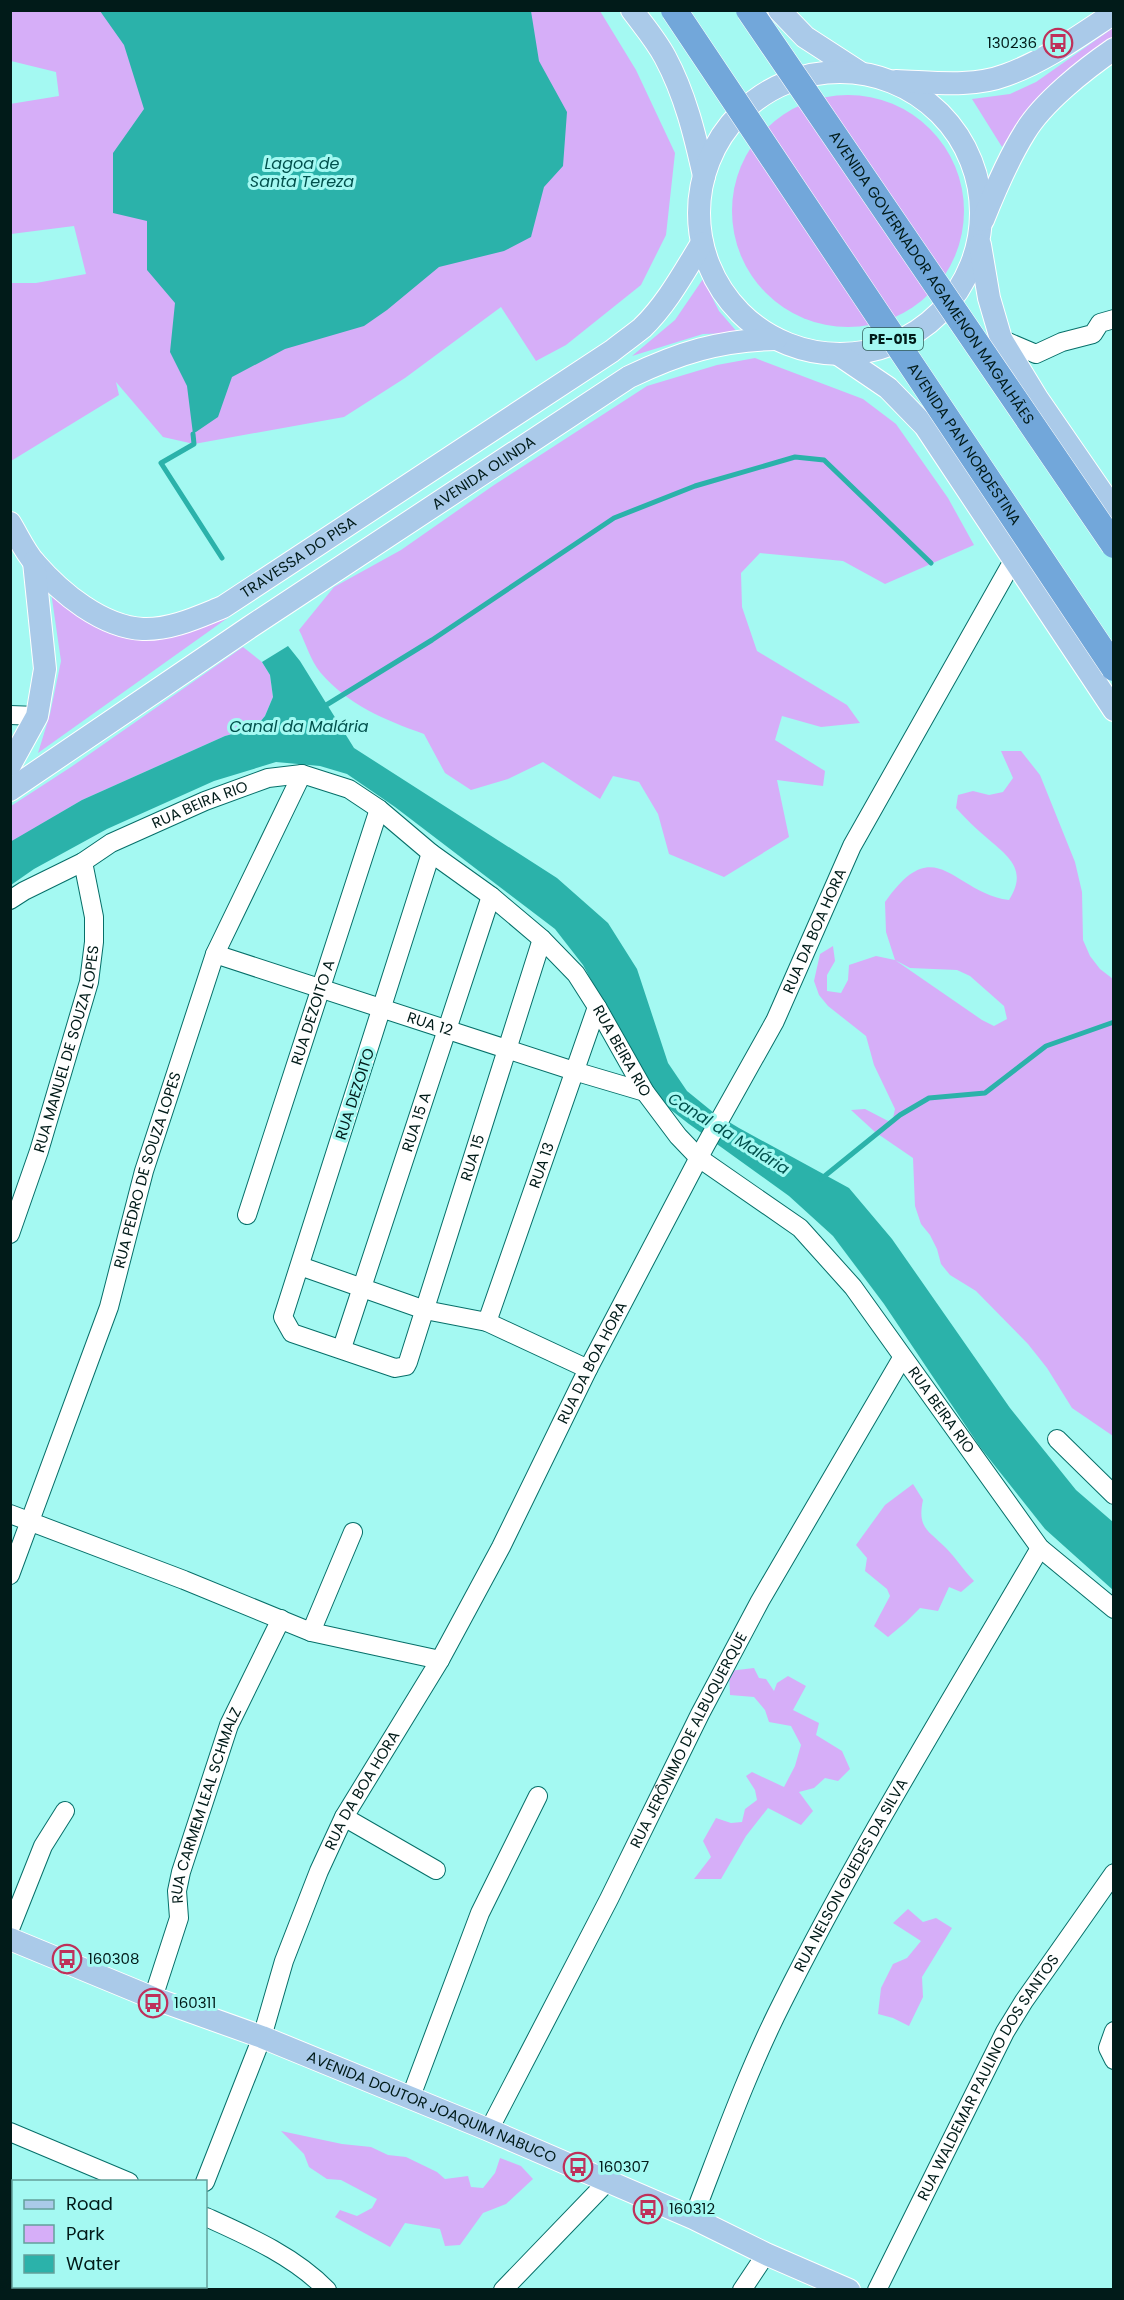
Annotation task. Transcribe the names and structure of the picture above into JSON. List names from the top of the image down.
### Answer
{
  "streets": {
    "highway": ["AVENIDA GOVERNADOR AGAMENON MAGALHÃES", "PE-015", "AVENIDA PAN NORDESTINA"],
    "main road": ["AVENIDA OLINDA", "TRAVESSA DO PISA", "AVENIDA DOUTOR JOAQUIM NABUCO"],
    "street": [
      "RUA BEIRA RIO",
      "RUA DA BOA HORA",
      "RUA DEZOITO A",
      "RUA 12",
      "RUA MANUEL DE SOUZA LOPES",
      "RUA DEZOITO",
      "RUA 15 A",
      "RUA 15",
      "RUA 13",
      "RUA PEDRO DE SOUZA LOPES",
      "RUA JERÔNIMO DE ALBUQUERQUE",
      "RUA CARMEM LEAL SCHMALZ",
      "RUA NELSON GUEDES DA SILVA",
      "RUA WALDEMAR PAULINO DOS SANTOS"
    ]
  },
  "crossings": [
    ["AVENIDA PAN NORDESTINA", "RUA DA BOA HORA"],
    ["RUA BEIRA RIO", "RUA DA BOA HORA"],
    ["RUA BEIRA RIO", "RUA DEZOITO A"],
    ["RUA BEIRA RIO", "RUA 12"],
    ["RUA BEIRA RIO", "RUA MANUEL DE SOUZA LOPES"],
    ["RUA BEIRA RIO", "RUA DEZOITO"],
    ["RUA BEIRA RIO", "RUA 15 A"],
    ["RUA BEIRA RIO", "RUA 15"],
    ["RUA BEIRA RIO", "RUA 13"],
    ["RUA BEIRA RIO", "RUA PEDRO DE SOUZA LOPES"],
    ["RUA BEIRA RIO", "RUA JERÔNIMO DE ALBUQUERQUE"],
    ["RUA BEIRA RIO", "RUA NELSON GUEDES DA SILVA"],
    ["RUA DA BOA HORA", "AVENIDA DOUTOR JOAQUIM NABUCO"],
    ["RUA DEZOITO A", "RUA 12"],
    ["RUA 12", "RUA DEZOITO"],
    ["RUA 12", "RUA 15 A"],
    ["RUA 12", "RUA 15"],
    ["RUA 12", "RUA 13"],
    ["RUA 12", "RUA PEDRO DE SOUZA LOPES"],
    ["RUA DEZOITO", "RUA 15 A"],
    ["RUA DEZOITO", "RUA 15"],
    ["RUA 15 A", "RUA 15"],
    ["RUA JERÔNIMO DE ALBUQUERQUE", "AVENIDA DOUTOR JOAQUIM NABUCO"],
    ["RUA CARMEM LEAL SCHMALZ", "AVENIDA DOUTOR JOAQUIM NABUCO"],
    ["RUA NELSON GUEDES DA SILVA", "AVENIDA DOUTOR JOAQUIM NABUCO"]
  ],
  "water": ["Lagoa de Santa Tereza", "Canal da Malária"],
  "places": {
    "bus stop": [
      "130236",
      "160308",
      "160311",
      "160307",
      "160312"
    ]
  },
  "legend": ["Road", "Park", "Water"]
}
